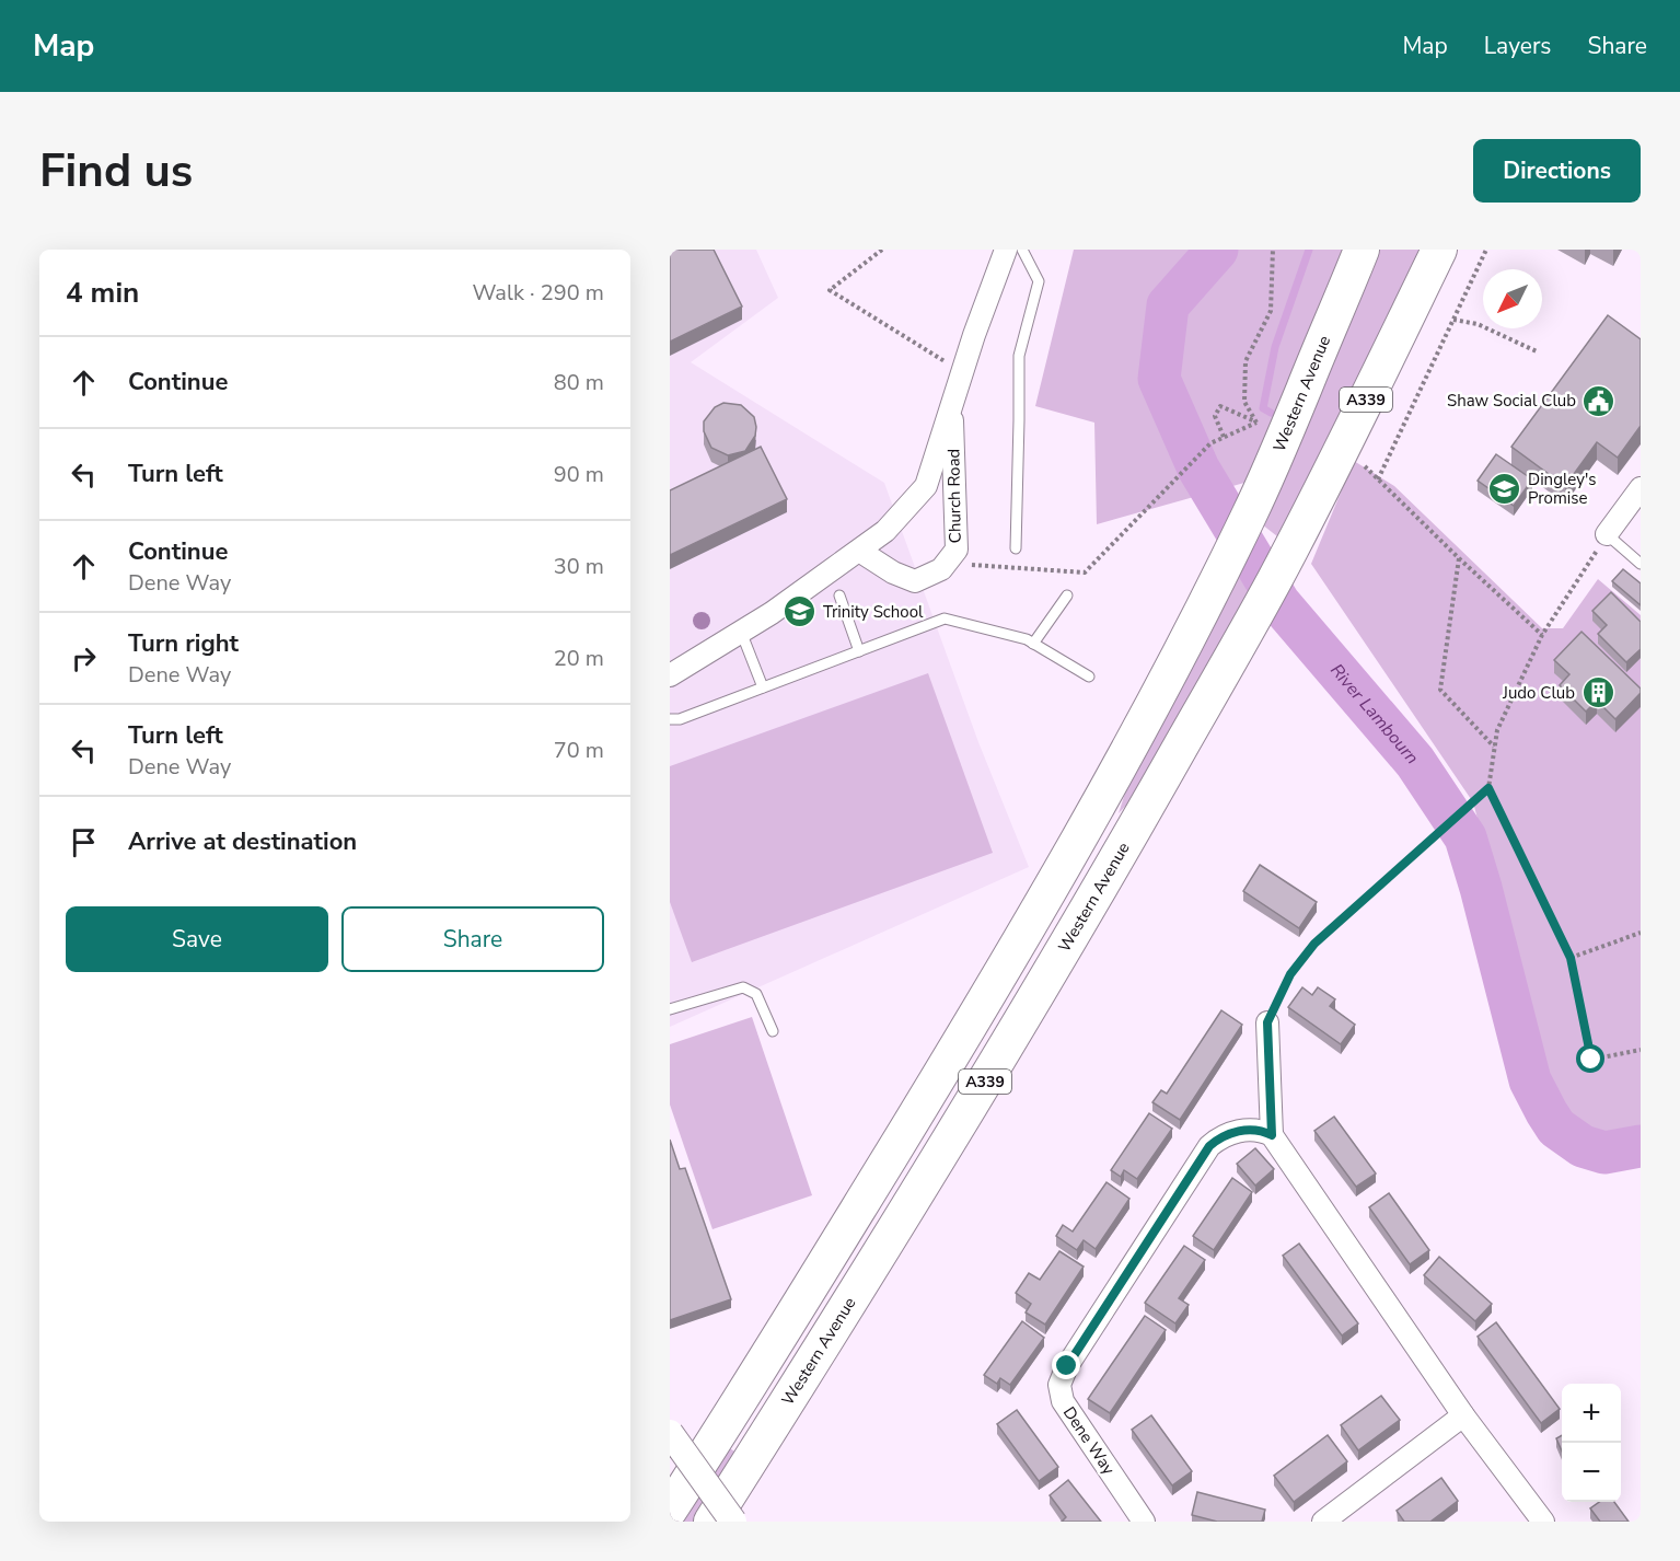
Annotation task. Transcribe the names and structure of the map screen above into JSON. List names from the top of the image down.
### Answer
{
  "streets": {
    "highway": ["Western Avenue", "A339"],
    "street": ["Church Road", "Dene Way"]
  },
  "water": ["River Lambourn"],
  "places": {
    "public building": ["Shaw Social Club"],
    "school or university": ["Dingley's Promise", "Trinity School"],
    "building": ["Judo Club"]
  },
  "north": "bottom left",
  "page": {
    "header": "Map",
    "nav": ["Map", "Layers", "Share"],
    "buttons": [
      "Directions",
      ["Save", "Share"]
    ],
    "title": "Find us",
    "heading": ["4 min", "Walk · 290 m"],
    "list": [
      ["Continue", "80 m"],
      ["Turn left", "90 m"],
      ["Continue", "Dene Way", "30 m"],
      ["Turn right", "Dene Way", "20 m"],
      ["Turn left", "Dene Way", "70 m"],
      "Arrive at destination"
    ],
    "map_buttons": ["+", "−"]
  }
}
